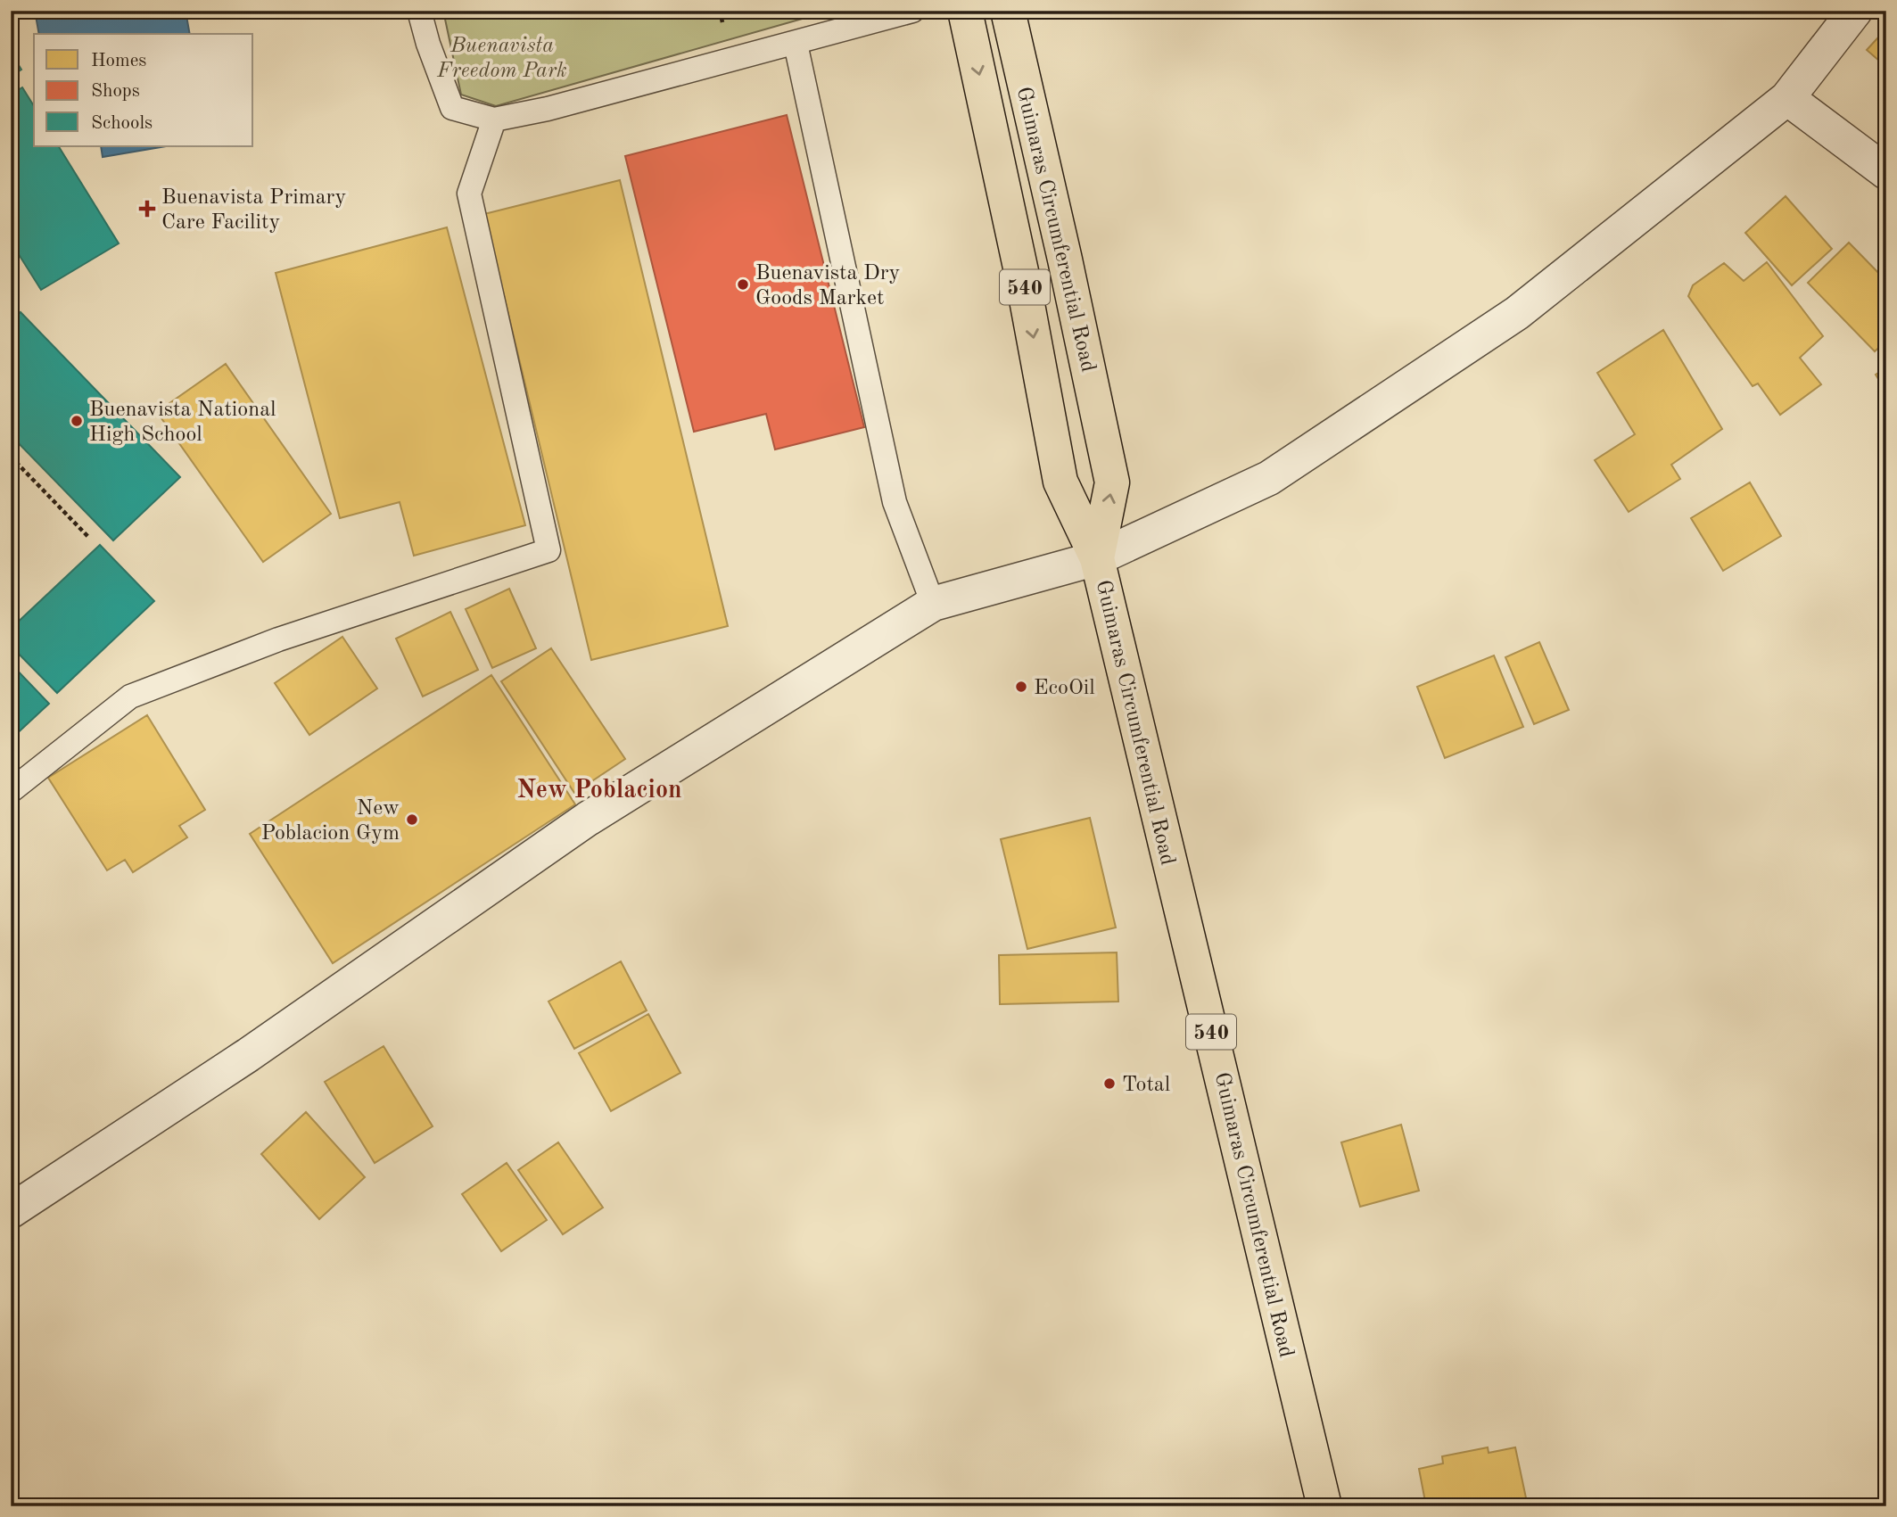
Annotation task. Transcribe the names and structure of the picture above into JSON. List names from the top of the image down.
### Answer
{
  "streets": {
    "main road": ["Guimaras Circumferential Road", "540"]
  },
  "districts": ["New Poblacion"],
  "parks": ["Buenavista Freedom Park"],
  "places": {
    "health": ["Buenavista Primary Care Facility"],
    "other": [
      "Buenavista Dry Goods Market",
      "Buenavista National High School",
      "EcoOil",
      "New Poblacion Gym",
      "Total"
    ]
  },
  "legend": ["Homes", "Shops", "Schools"]
}
